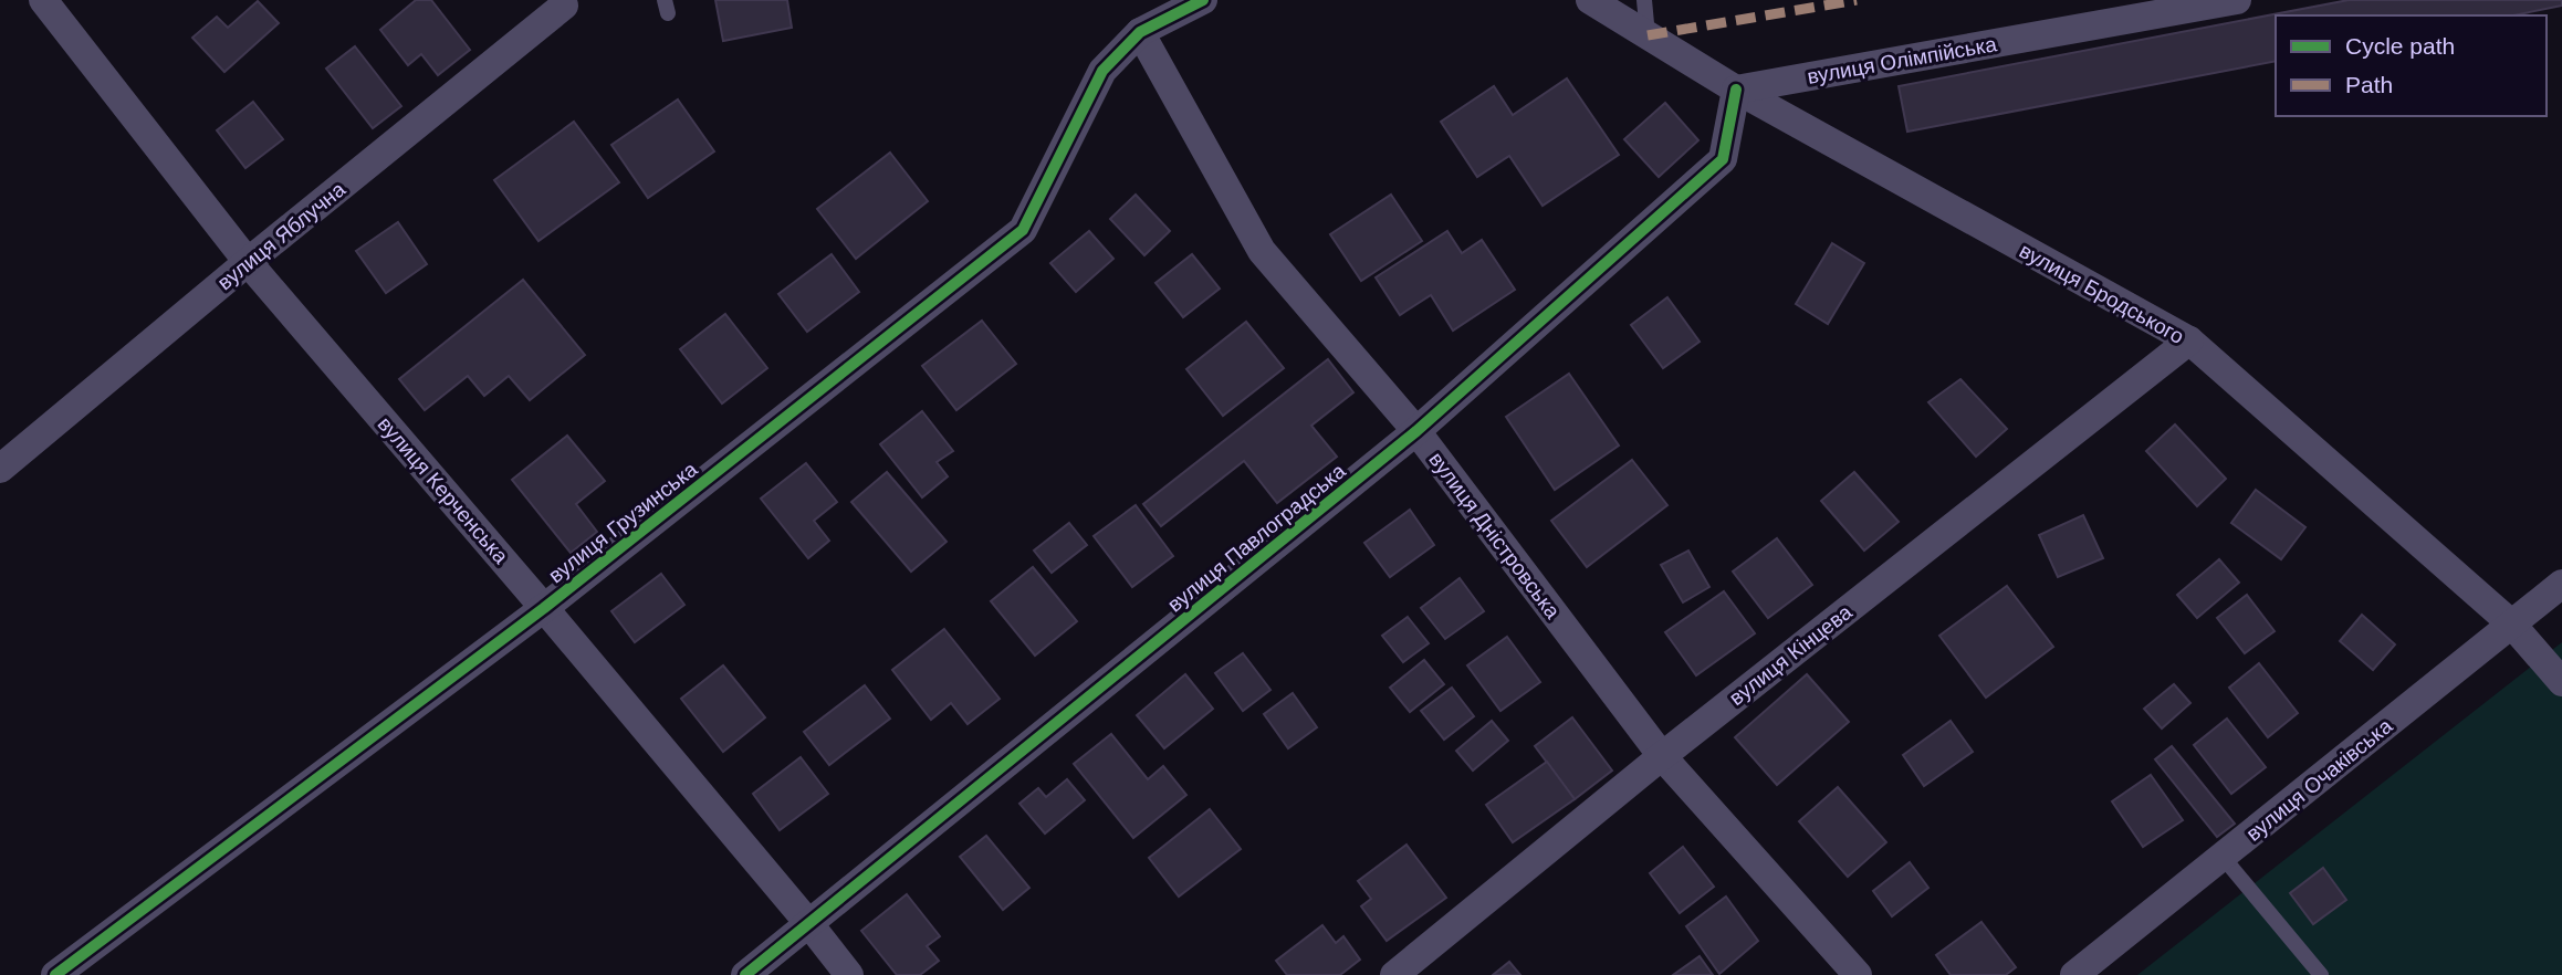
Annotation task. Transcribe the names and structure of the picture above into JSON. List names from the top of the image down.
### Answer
{
  "streets": {
    "street": [
      "вулиця Олімпійська",
      "вулиця Яблучна",
      "вулиця Бродського",
      "вулиця Керченська",
      "вулиця Грузинська",
      "вулиця Дністровська",
      "вулиця Павлоградська",
      "вулиця Кінцева",
      "вулиця Очаківська"
    ]
  },
  "crossings": [
    ["вулиця Олімпійська", "вулиця Бродського"],
    ["вулиця Олімпійська", "вулиця Павлоградська"],
    ["вулиця Яблучна", "вулиця Керченська"],
    ["вулиця Бродського", "вулиця Павлоградська"],
    ["вулиця Бродського", "вулиця Кінцева"],
    ["вулиця Бродського", "вулиця Очаківська"],
    ["вулиця Керченська", "вулиця Грузинська"],
    ["вулиця Керченська", "вулиця Павлоградська"],
    ["вулиця Грузинська", "вулиця Дністровська"],
    ["вулиця Дністровська", "вулиця Павлоградська"],
    ["вулиця Дністровська", "вулиця Кінцева"]
  ],
  "legend": ["Cycle path", "Path"]
}
